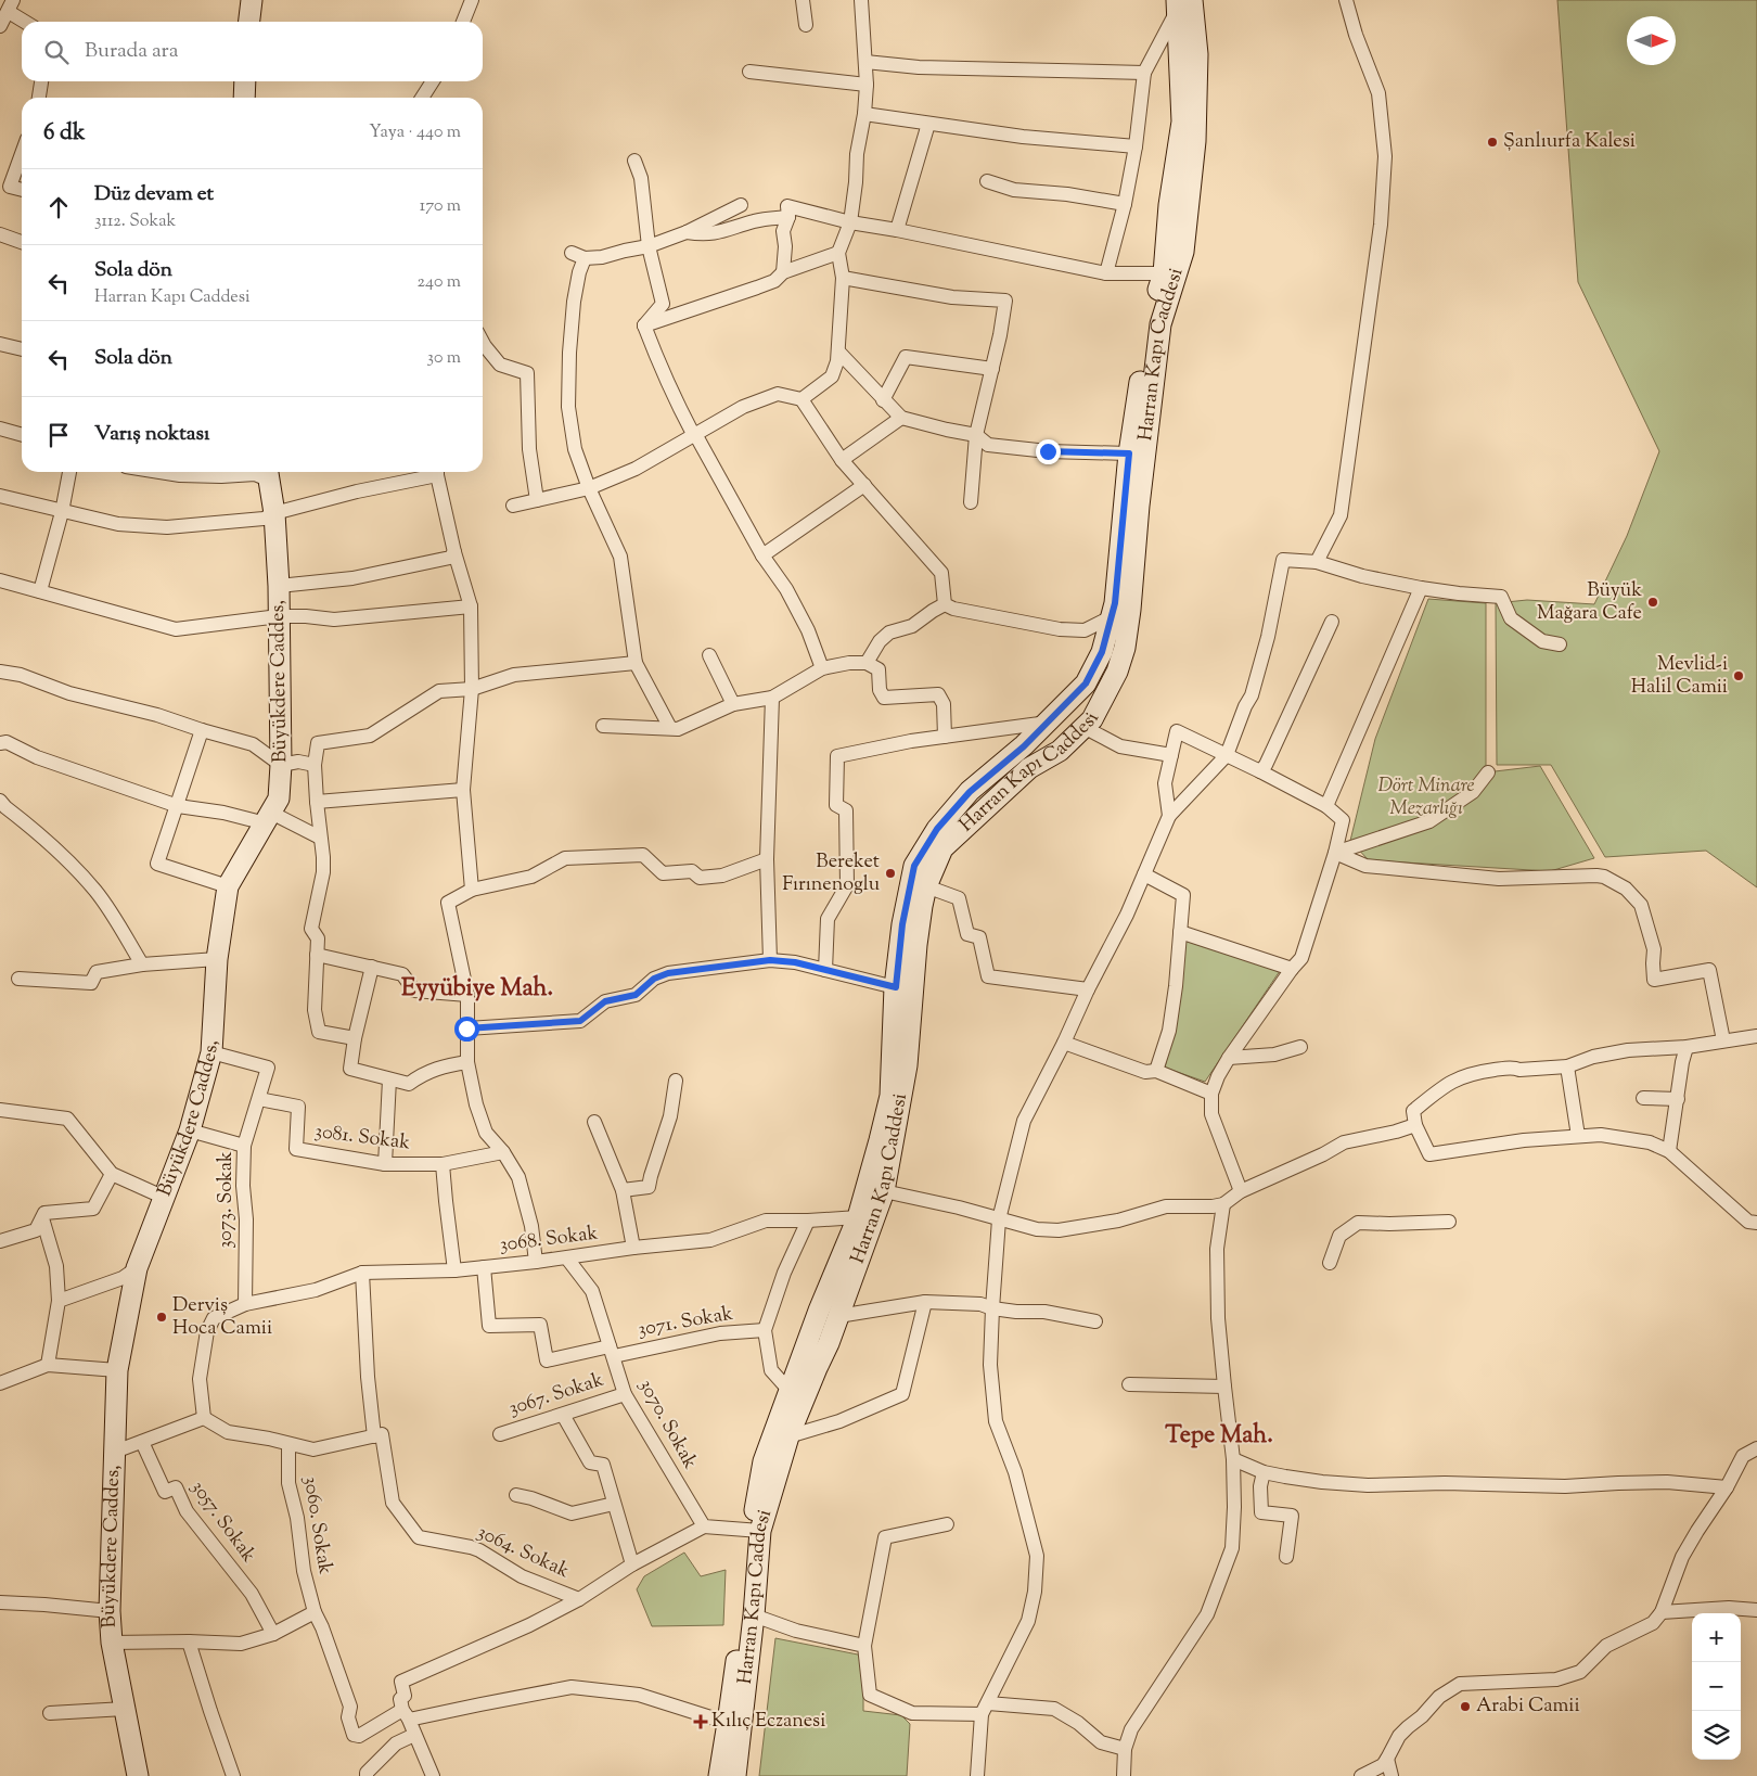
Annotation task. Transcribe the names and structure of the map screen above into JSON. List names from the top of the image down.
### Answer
{
  "streets": {
    "main road": ["Harran Kapı Caddesi", "Büyükdere Caddes,"],
    "street": [
      "3081. Sokak",
      "3073. Sokak",
      "3068. Sokak",
      "3071. Sokak",
      "3067. Sokak",
      "3070. Sokak",
      "3057. Sokak",
      "3060. Sokak",
      "3064. Sokak"
    ]
  },
  "crossings": [
    ["Harran Kapı Caddesi", "3068. Sokak"],
    ["Büyükdere Caddes,", "3073. Sokak"],
    ["3081. Sokak", "3073. Sokak"],
    ["3073. Sokak", "3068. Sokak"],
    ["3068. Sokak", "3071. Sokak"],
    ["3068. Sokak", "3070. Sokak"],
    ["3068. Sokak", "3064. Sokak"],
    ["3071. Sokak", "3070. Sokak"],
    ["3067. Sokak", "3070. Sokak"],
    ["3070. Sokak", "3064. Sokak"]
  ],
  "districts": ["Eyyübiye Mah.", "Tepe Mah."],
  "parks": ["Dört Minare Mezarlığı"],
  "places": {
    "other": [
      "Şanlıurfa Kalesi",
      "Büyük Mağara Cafe",
      "Mevlid-i Halil Camii",
      "Bereket Fırınenoglu",
      "Derviş Hoca Camii",
      "Arabi Camii"
    ],
    "health": ["Kılıç Eczanesi"]
  },
  "north": "right",
  "page": {
    "search": "Burada ara",
    "heading": ["6 dk", "Yaya · 440 m"],
    "list": [
      ["Düz devam et", "3112. Sokak", "170 m"],
      ["Sola dön", "Harran Kapı Caddesi", "240 m"],
      ["Sola dön", "30 m"],
      "Varış noktası"
    ],
    "map_buttons": ["+", "−"]
  }
}
